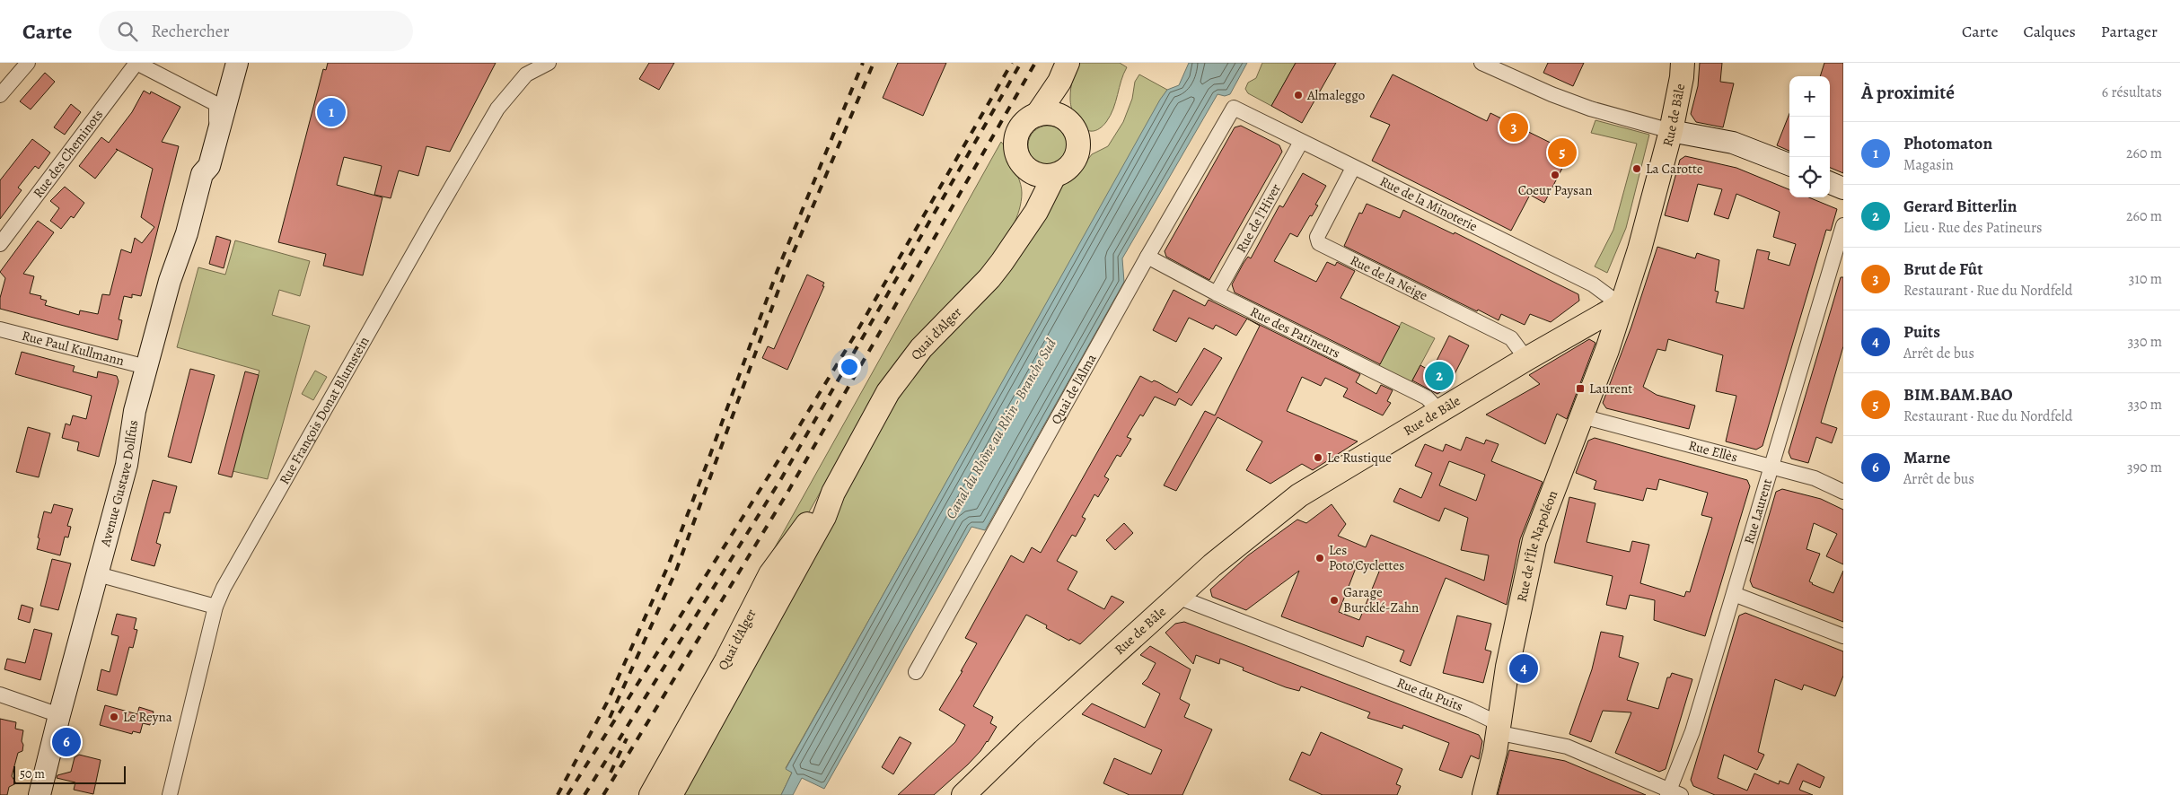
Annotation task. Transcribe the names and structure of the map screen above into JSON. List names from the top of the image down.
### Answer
{
  "streets": {
    "main road": [
      "Rue de Bâle",
      "Quai d'Alger",
      "Avenue Gustave Dollfus",
      "Rue de l'Île Napoléon"
    ],
    "street": [
      "Rue des Cheminots",
      "Rue de la Minoterie",
      "Rue de l'Hiver",
      "Rue de la Neige",
      "Rue des Patineurs",
      "Rue Paul Kullmann",
      "Quai de l'Alma",
      "Rue François Donat Blumstein",
      "Rue Ellès",
      "Rue Laurent",
      "Rue du Puits"
    ]
  },
  "crossings": [
    ["Rue de Bâle", "Rue de la Minoterie"],
    ["Rue de Bâle", "Rue de la Neige"],
    ["Rue de Bâle", "Rue des Patineurs"],
    ["Rue de Bâle", "Rue de l'Île Napoléon"],
    ["Rue de Bâle", "Rue du Puits"],
    ["Rue de la Minoterie", "Rue de l'Hiver"],
    ["Rue de la Minoterie", "Rue de la Neige"],
    ["Rue de la Minoterie", "Quai de l'Alma"],
    ["Rue de la Minoterie", "Rue de l'Île Napoléon"],
    ["Rue de l'Hiver", "Rue des Patineurs"],
    ["Rue des Patineurs", "Quai de l'Alma"],
    ["Rue Paul Kullmann", "Avenue Gustave Dollfus"],
    ["Rue Ellès", "Rue Laurent"],
    ["Rue Ellès", "Rue de l'Île Napoléon"],
    ["Rue Laurent", "Rue du Puits"],
    ["Rue de l'Île Napoléon", "Rue du Puits"]
  ],
  "water": ["Canal du Rhône au Rhin - Branche Sud"],
  "places": {
    "other": [
      "Almaleggo",
      "La Carotte",
      "Coeur Paysan",
      "Le Rustique",
      "Les Poto'Cyclettes",
      "Garage Burcklé-Zahn",
      "Le Reyna"
    ],
    "transit": ["Laurent"]
  },
  "scale_bar": "50 m",
  "page": {
    "header": "Carte",
    "search": "Rechercher",
    "nav": ["Carte", "Calques", "Partager"],
    "heading": ["À proximité", "6 résultats"],
    "map_buttons": ["+", "−"],
    "pins": [
      "1",
      "3",
      "5",
      "2",
      "4",
      "6"
    ],
    "list": [
      {
        "mark": "1",
        "name": "Photomaton",
        "note": "Magasin",
        "value": "260 m"
      },
      {
        "mark": "2",
        "name": "Gerard Bitterlin",
        "note": "Lieu · Rue des Patineurs",
        "value": "260 m"
      },
      {
        "mark": "3",
        "name": "Brut de Fût",
        "note": "Restaurant · Rue du Nordfeld",
        "value": "310 m"
      },
      {
        "mark": "4",
        "name": "Puits",
        "note": "Arrêt de bus",
        "value": "330 m"
      },
      {
        "mark": "5",
        "name": "BIM.BAM.BAO",
        "note": "Restaurant · Rue du Nordfeld",
        "value": "330 m"
      },
      {
        "mark": "6",
        "name": "Marne",
        "note": "Arrêt de bus",
        "value": "390 m"
      }
    ],
    "scale": "50 m"
  }
}
